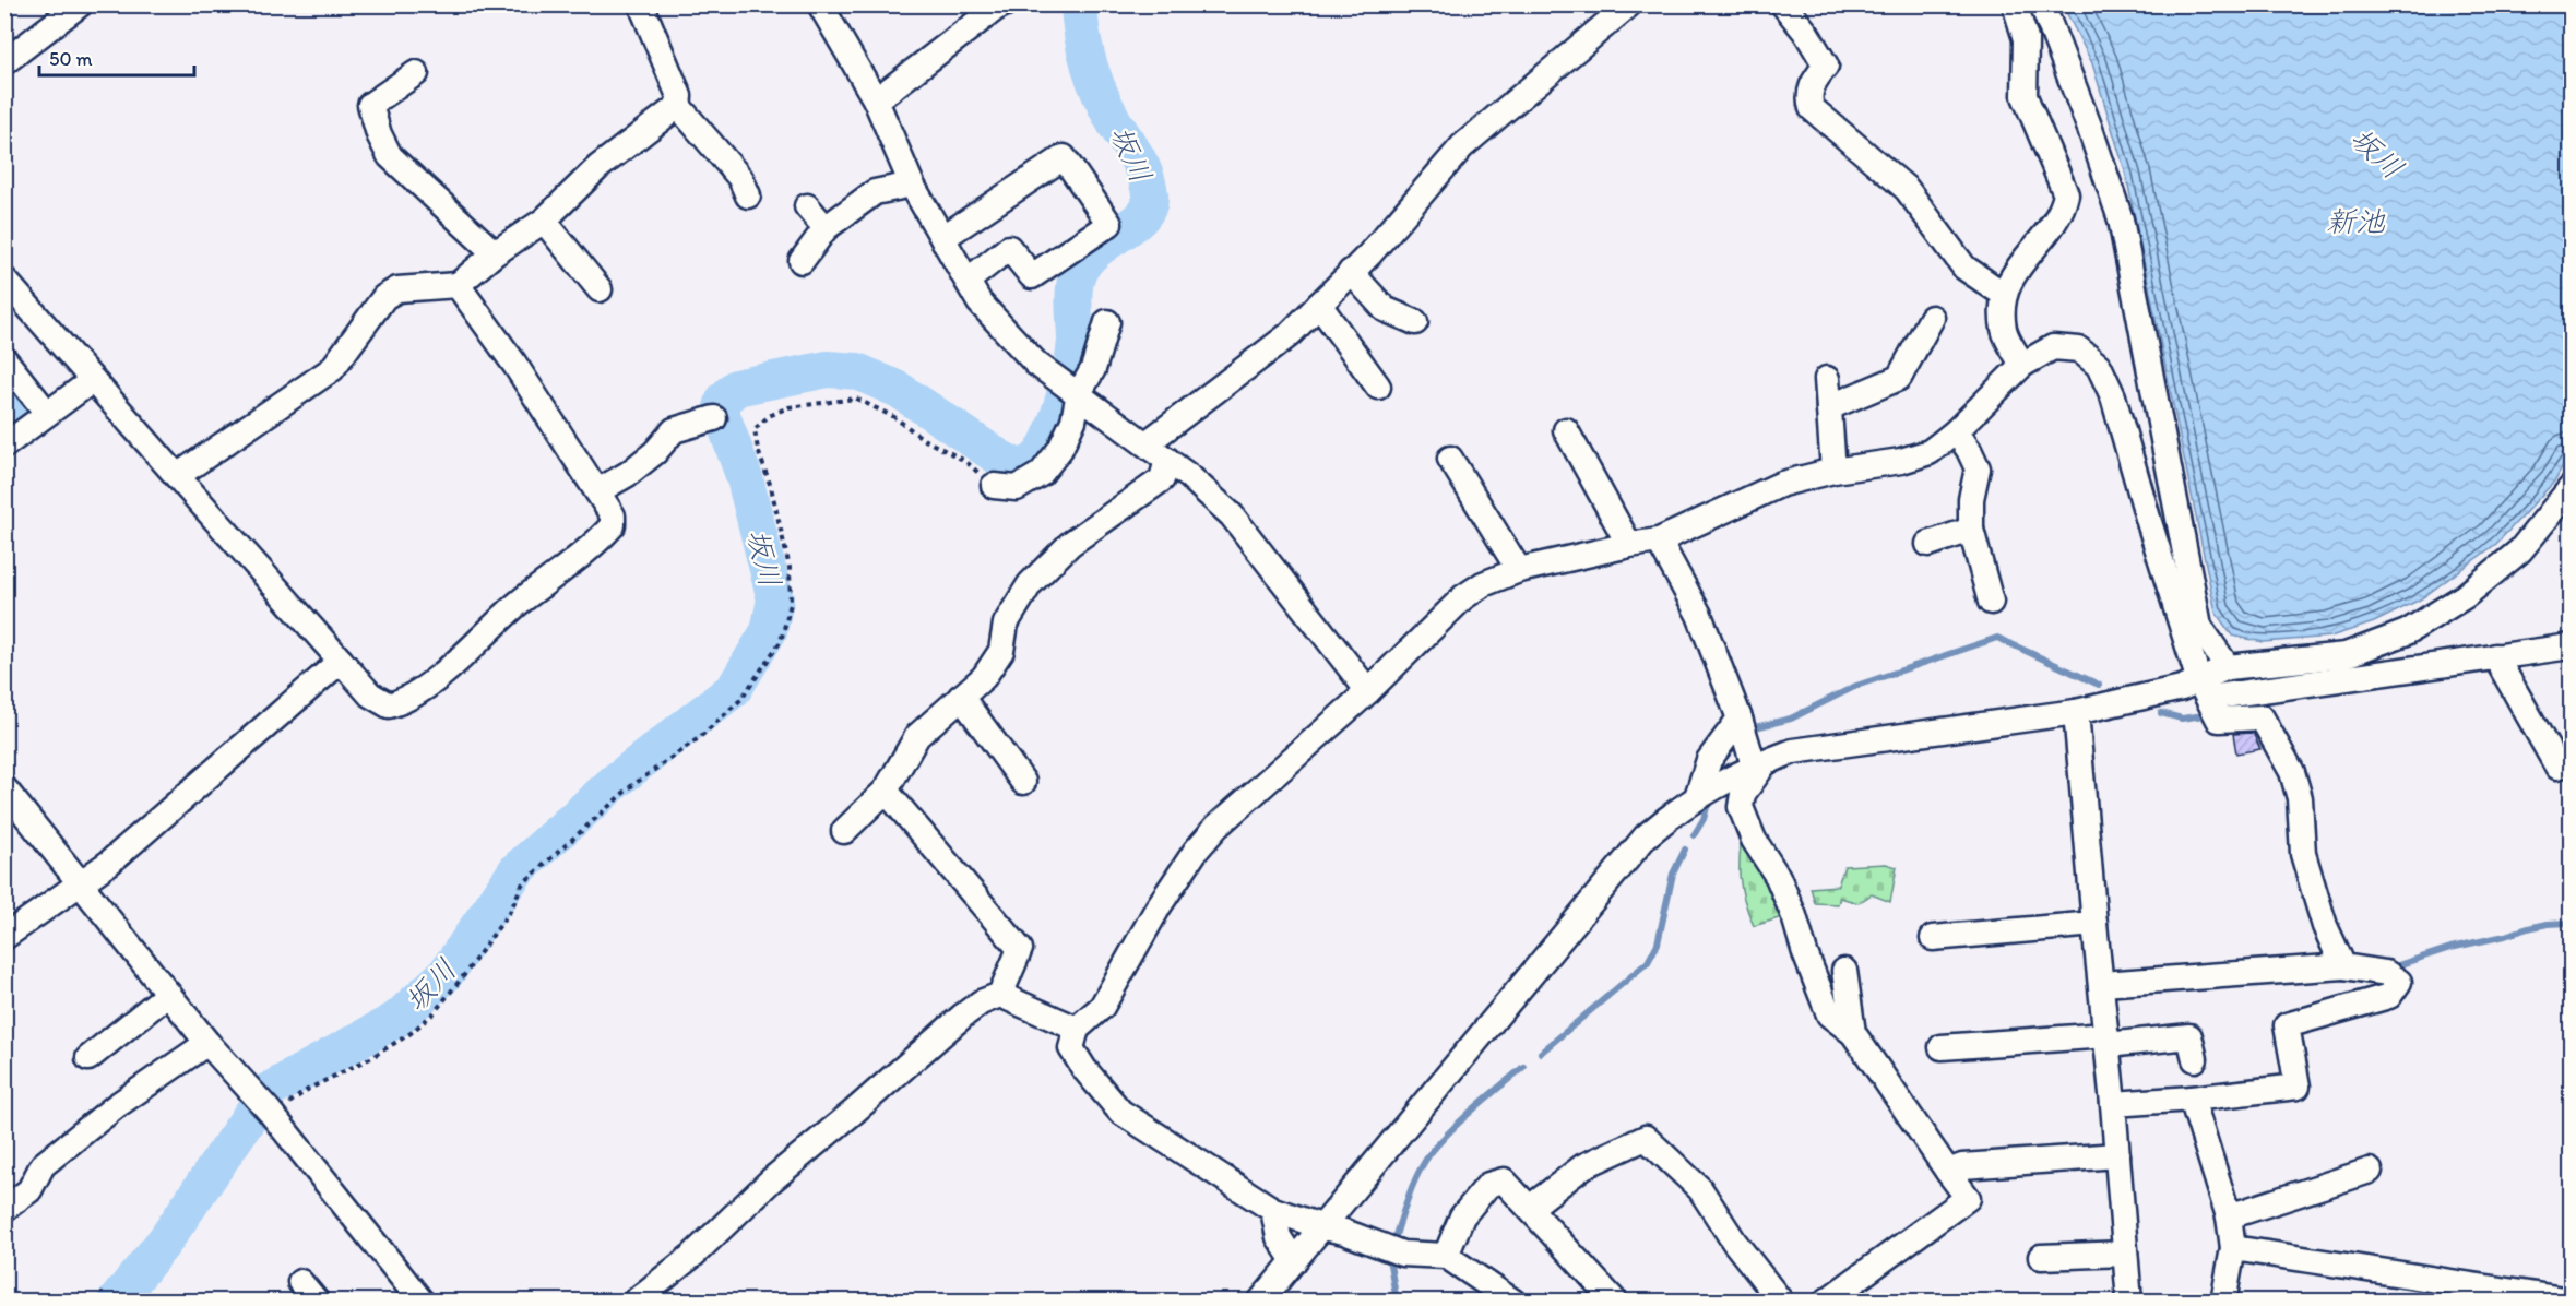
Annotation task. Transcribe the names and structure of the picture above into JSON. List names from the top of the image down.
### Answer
{
  "water": ["坂川", "新池"],
  "scale_bar": "50 m"
}
